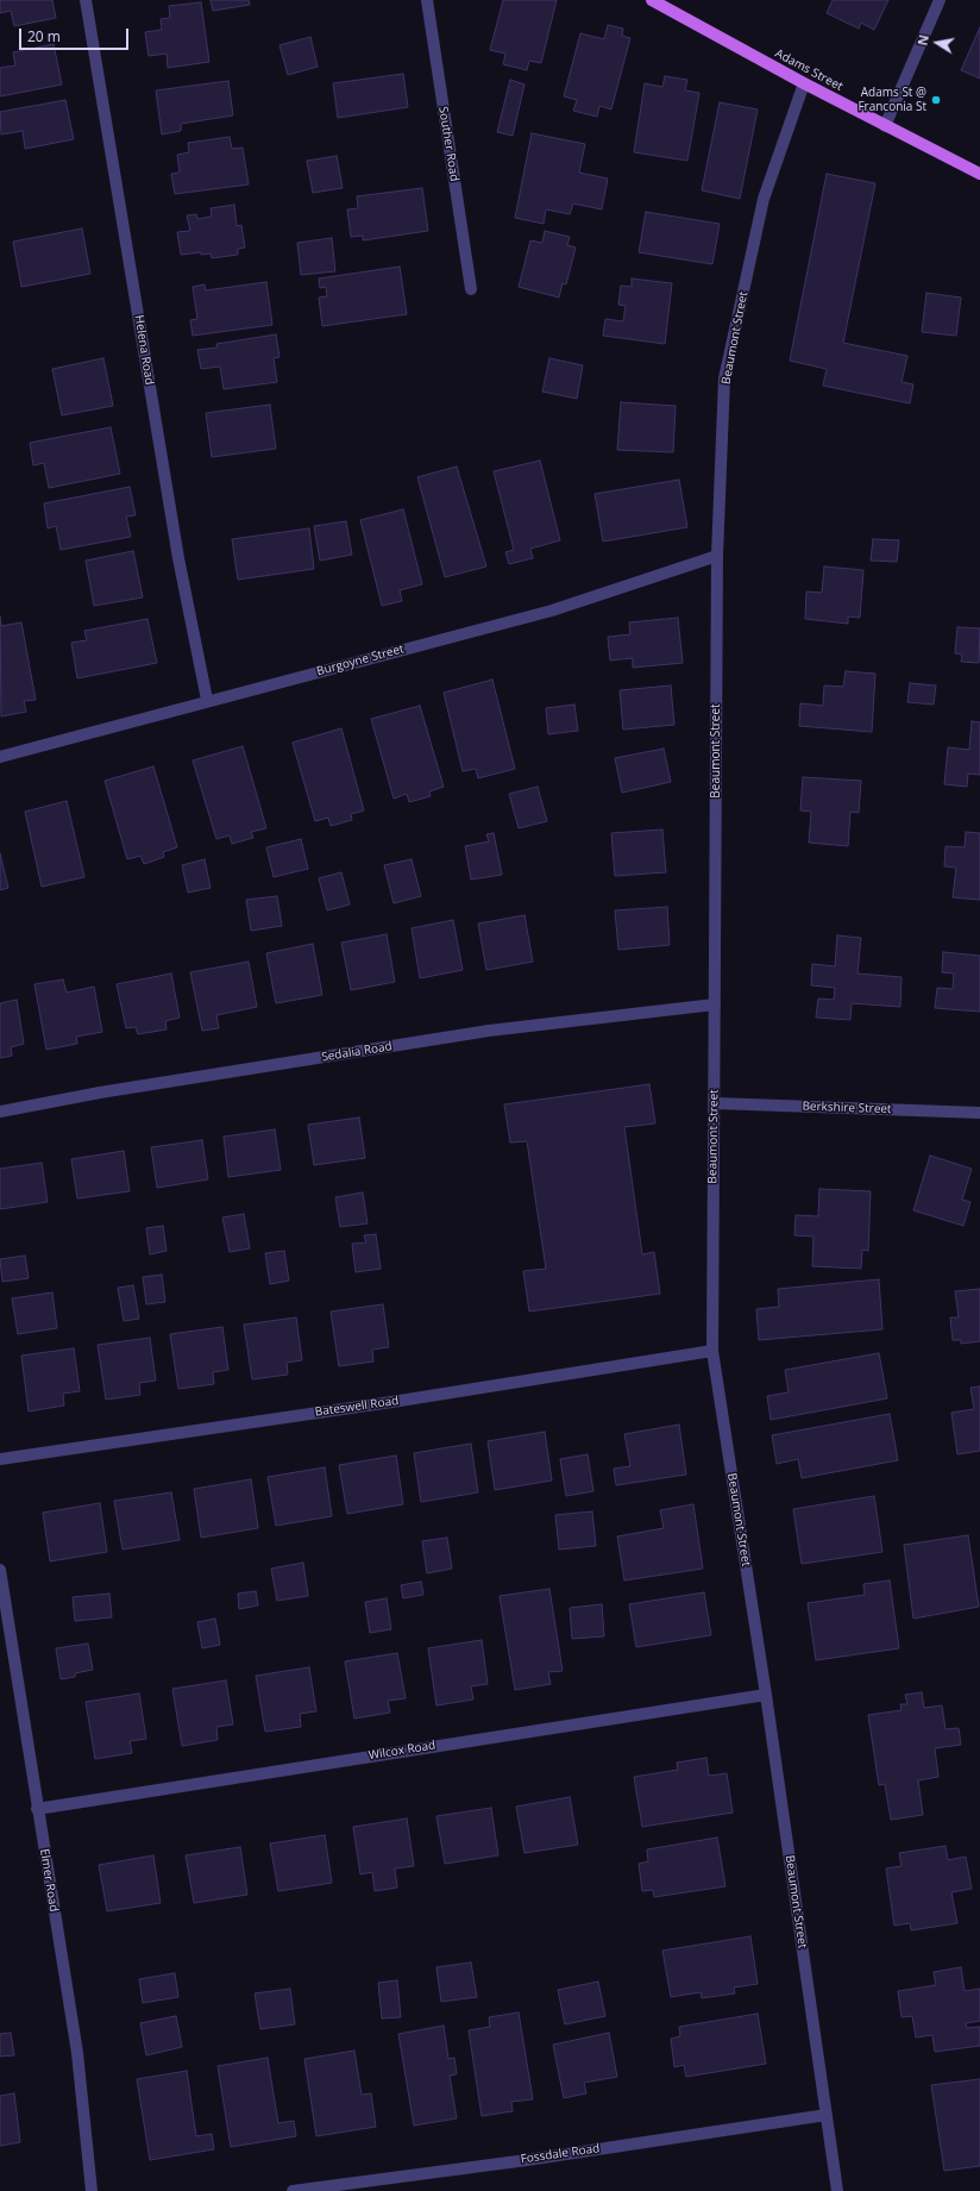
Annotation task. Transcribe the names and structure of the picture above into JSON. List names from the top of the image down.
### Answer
{
  "streets": {
    "main road": ["Adams Street"],
    "street": [
      "Souther Road",
      "Beaumont Street",
      "Helena Road",
      "Burgoyne Street",
      "Sedalia Road",
      "Berkshire Street",
      "Bateswell Road",
      "Wilcox Road",
      "Elmer Road",
      "Fossdale Road"
    ]
  },
  "crossings": [
    ["Adams Street", "Beaumont Street"],
    ["Beaumont Street", "Burgoyne Street"],
    ["Beaumont Street", "Sedalia Road"],
    ["Beaumont Street", "Berkshire Street"],
    ["Beaumont Street", "Bateswell Road"],
    ["Beaumont Street", "Wilcox Road"],
    ["Beaumont Street", "Fossdale Road"],
    ["Helena Road", "Burgoyne Street"],
    ["Wilcox Road", "Elmer Road"]
  ],
  "places": ["Adams St @ Franconia St"],
  "scale_bar": "20 m",
  "north": "left"
}
